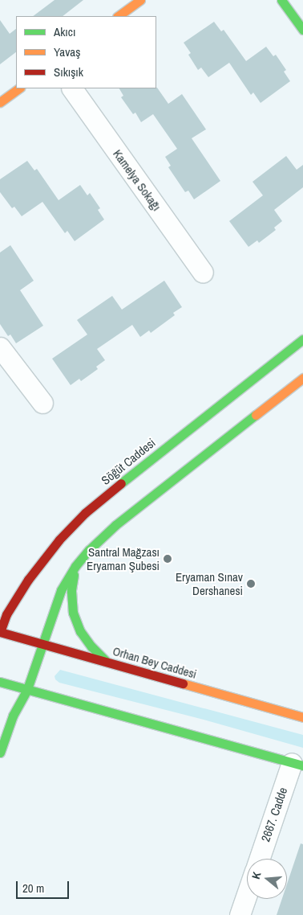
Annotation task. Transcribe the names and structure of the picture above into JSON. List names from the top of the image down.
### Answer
{
  "streets": {
    "main road": ["Söğüt Caddesi", "Orhan Bey Caddesi"],
    "street": ["Kamelya Sokağı", "2667. Cadde"]
  },
  "crossings": [
    ["Söğüt Caddesi", "Orhan Bey Caddesi"]
  ],
  "places": ["Santral Mağzası Eryaman Şubesi", "Eryaman Sınav Dershanesi"],
  "legend": ["Akıcı", "Yavaş", "Sıkışık"],
  "scale_bar": "20 m",
  "north": "left"
}
